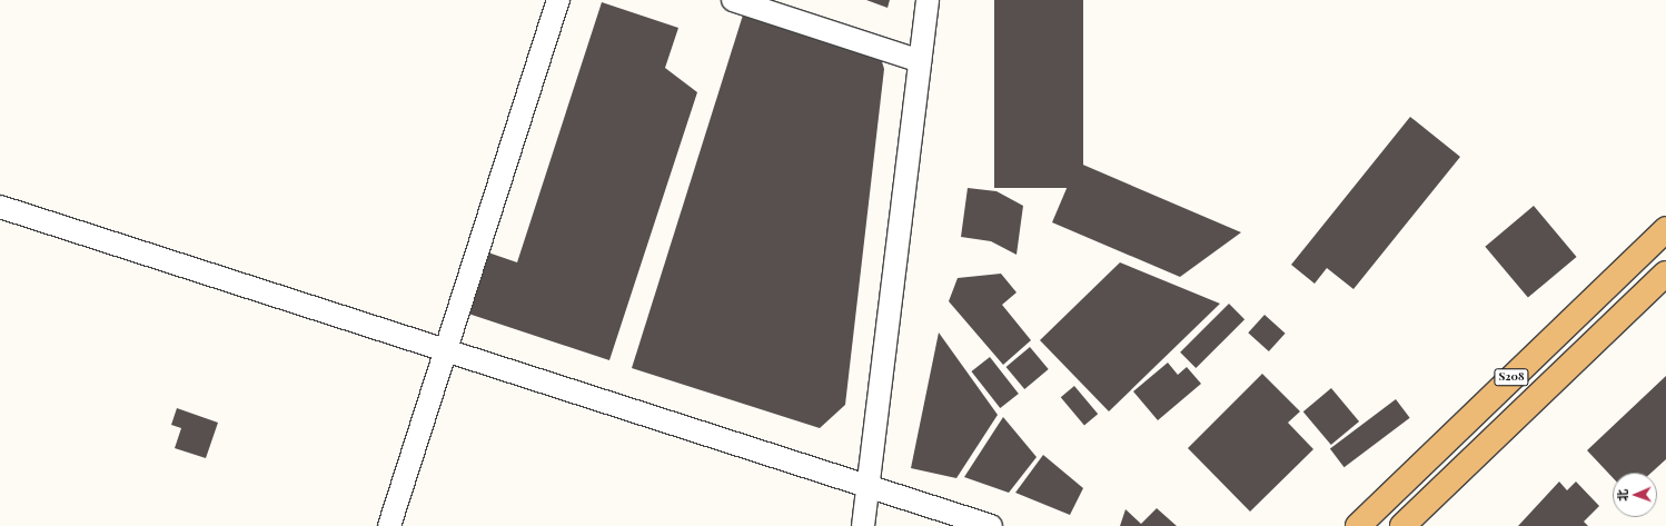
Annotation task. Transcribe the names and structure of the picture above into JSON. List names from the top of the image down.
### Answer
{
  "streets": {
    "main road": ["S208"]
  },
  "north": "left"
}
